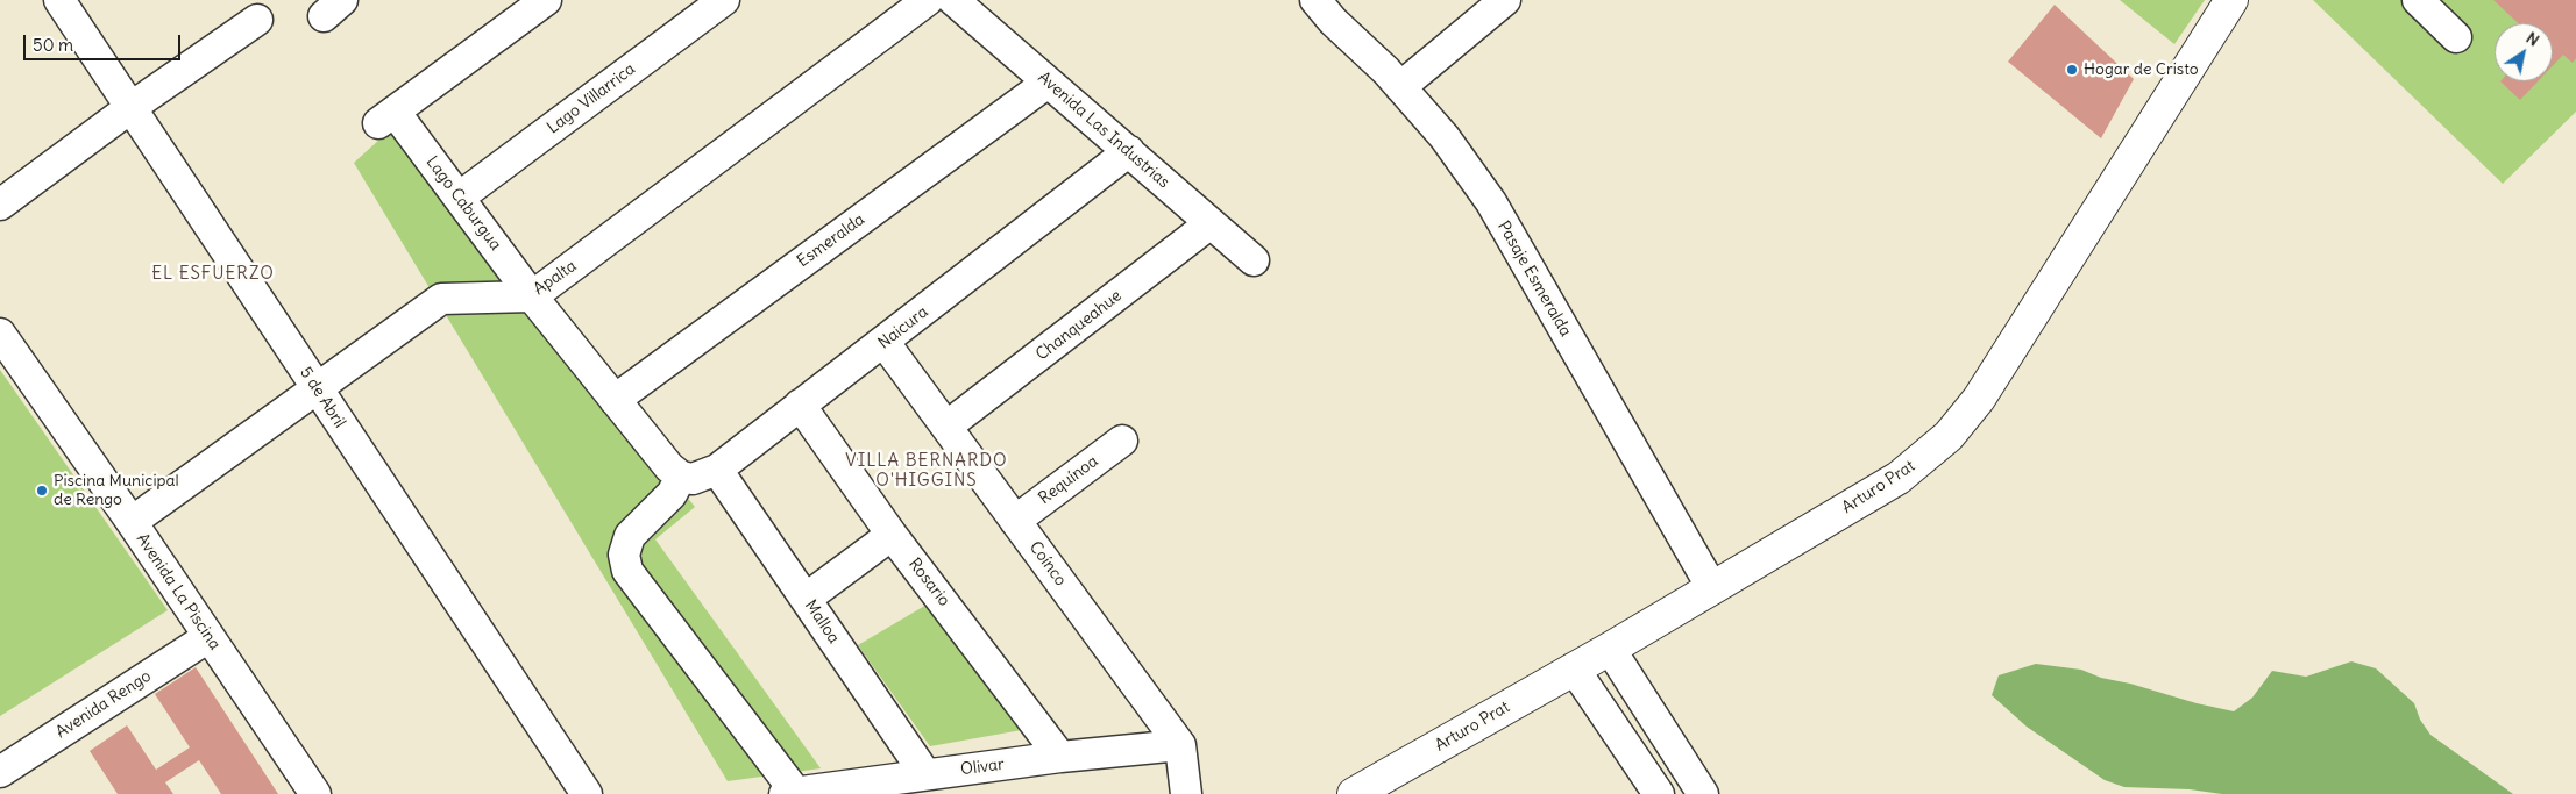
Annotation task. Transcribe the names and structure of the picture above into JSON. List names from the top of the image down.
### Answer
{
  "streets": {
    "main road": ["Arturo Prat"],
    "street": [
      "Lago Villarrica",
      "Avenida Las Industrias",
      "Lago Caburgua",
      "Esmeralda",
      "Apalta",
      "Pasaje Esmeralda",
      "Chanqueahue",
      "Naicura",
      "5 de Abril",
      "Requínoa",
      "Coínco",
      "Rosario",
      "Avenida La Piscina",
      "Malloa",
      "Avenida Rengo",
      "Olivar"
    ]
  },
  "crossings": [
    ["Lago Villarrica", "Lago Caburgua"],
    ["Avenida Las Industrias", "Esmeralda"],
    ["Avenida Las Industrias", "Chanqueahue"],
    ["Avenida Las Industrias", "Naicura"],
    ["Lago Caburgua", "Apalta"],
    ["Apalta", "5 de Abril"],
    ["Apalta", "Avenida La Piscina"],
    ["Pasaje Esmeralda", "Arturo Prat"],
    ["Chanqueahue", "Coínco"],
    ["Naicura", "Coínco"],
    ["Naicura", "Rosario"],
    ["Naicura", "Malloa"],
    ["Requínoa", "Coínco"],
    ["Coínco", "Olivar"],
    ["Rosario", "Olivar"],
    ["Avenida La Piscina", "Avenida Rengo"],
    ["Malloa", "Olivar"]
  ],
  "districts": ["EL ESFUERZO", "VILLA BERNARDO O'HIGGINS"],
  "places": ["Hogar de Cristo", "Piscina Municipal de Rengo"],
  "scale_bar": "50 m",
  "north": "top right"
}
